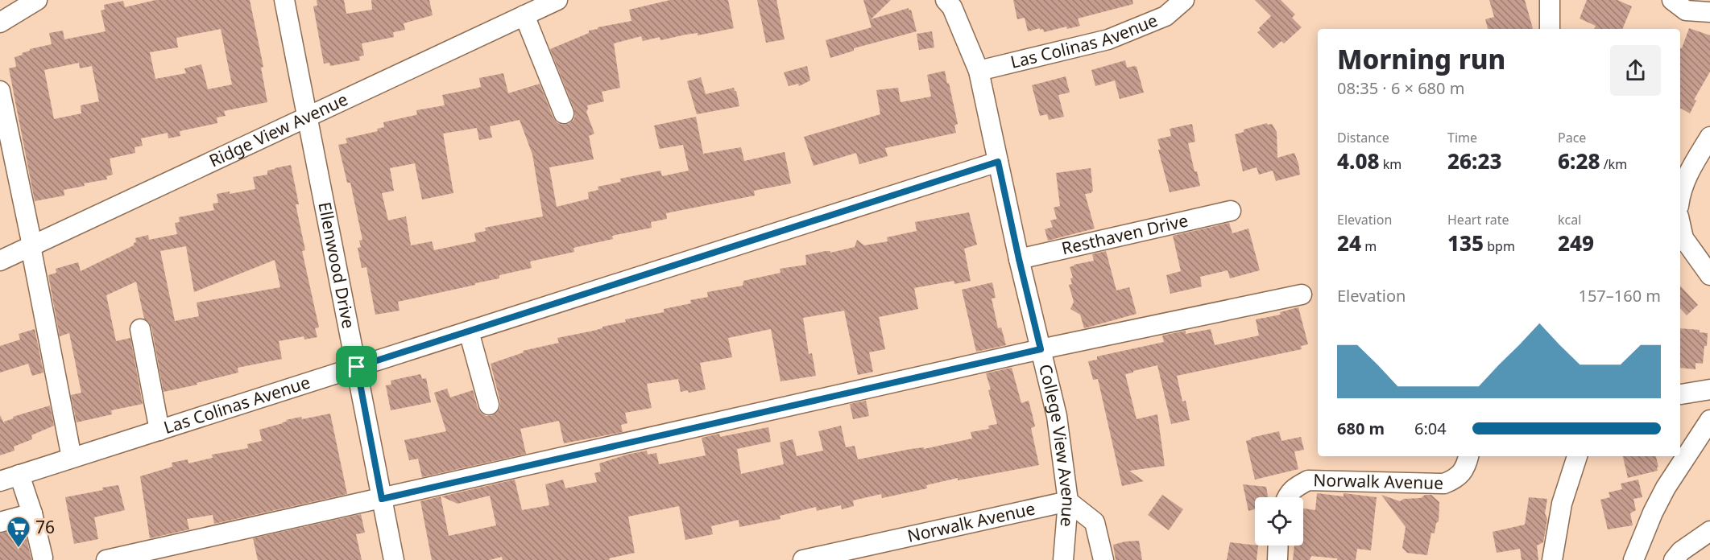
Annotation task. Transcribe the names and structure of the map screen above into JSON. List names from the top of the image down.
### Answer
{
  "streets": {
    "street": [
      "Las Colinas Avenue",
      "Ridge View Avenue",
      "Resthaven Drive",
      "Ellenwood Drive",
      "College View Avenue",
      "Norwalk Avenue"
    ]
  },
  "crossings": [
    ["Las Colinas Avenue", "Ellenwood Drive"],
    ["Las Colinas Avenue", "College View Avenue"],
    ["Ridge View Avenue", "Ellenwood Drive"],
    ["Resthaven Drive", "College View Avenue"],
    ["College View Avenue", "Norwalk Avenue"]
  ],
  "places": {
    "supermarket": ["76"]
  },
  "page": {
    "heading": ["Morning run", "08:35 · 6 × 680 m"],
    "stats": [
      ["Distance", "4.08 km"],
      ["Time", "26:23"],
      ["Pace", "6:28 /km"],
      ["Elevation", "24 m"],
      ["Heart rate", "135 bpm"],
      ["kcal", "249"]
    ],
    "chart": ["Elevation", "157–160 m"],
    "list": [
      {
        "name": "680 m",
        "note": "6:04"
      }
    ]
  }
}
